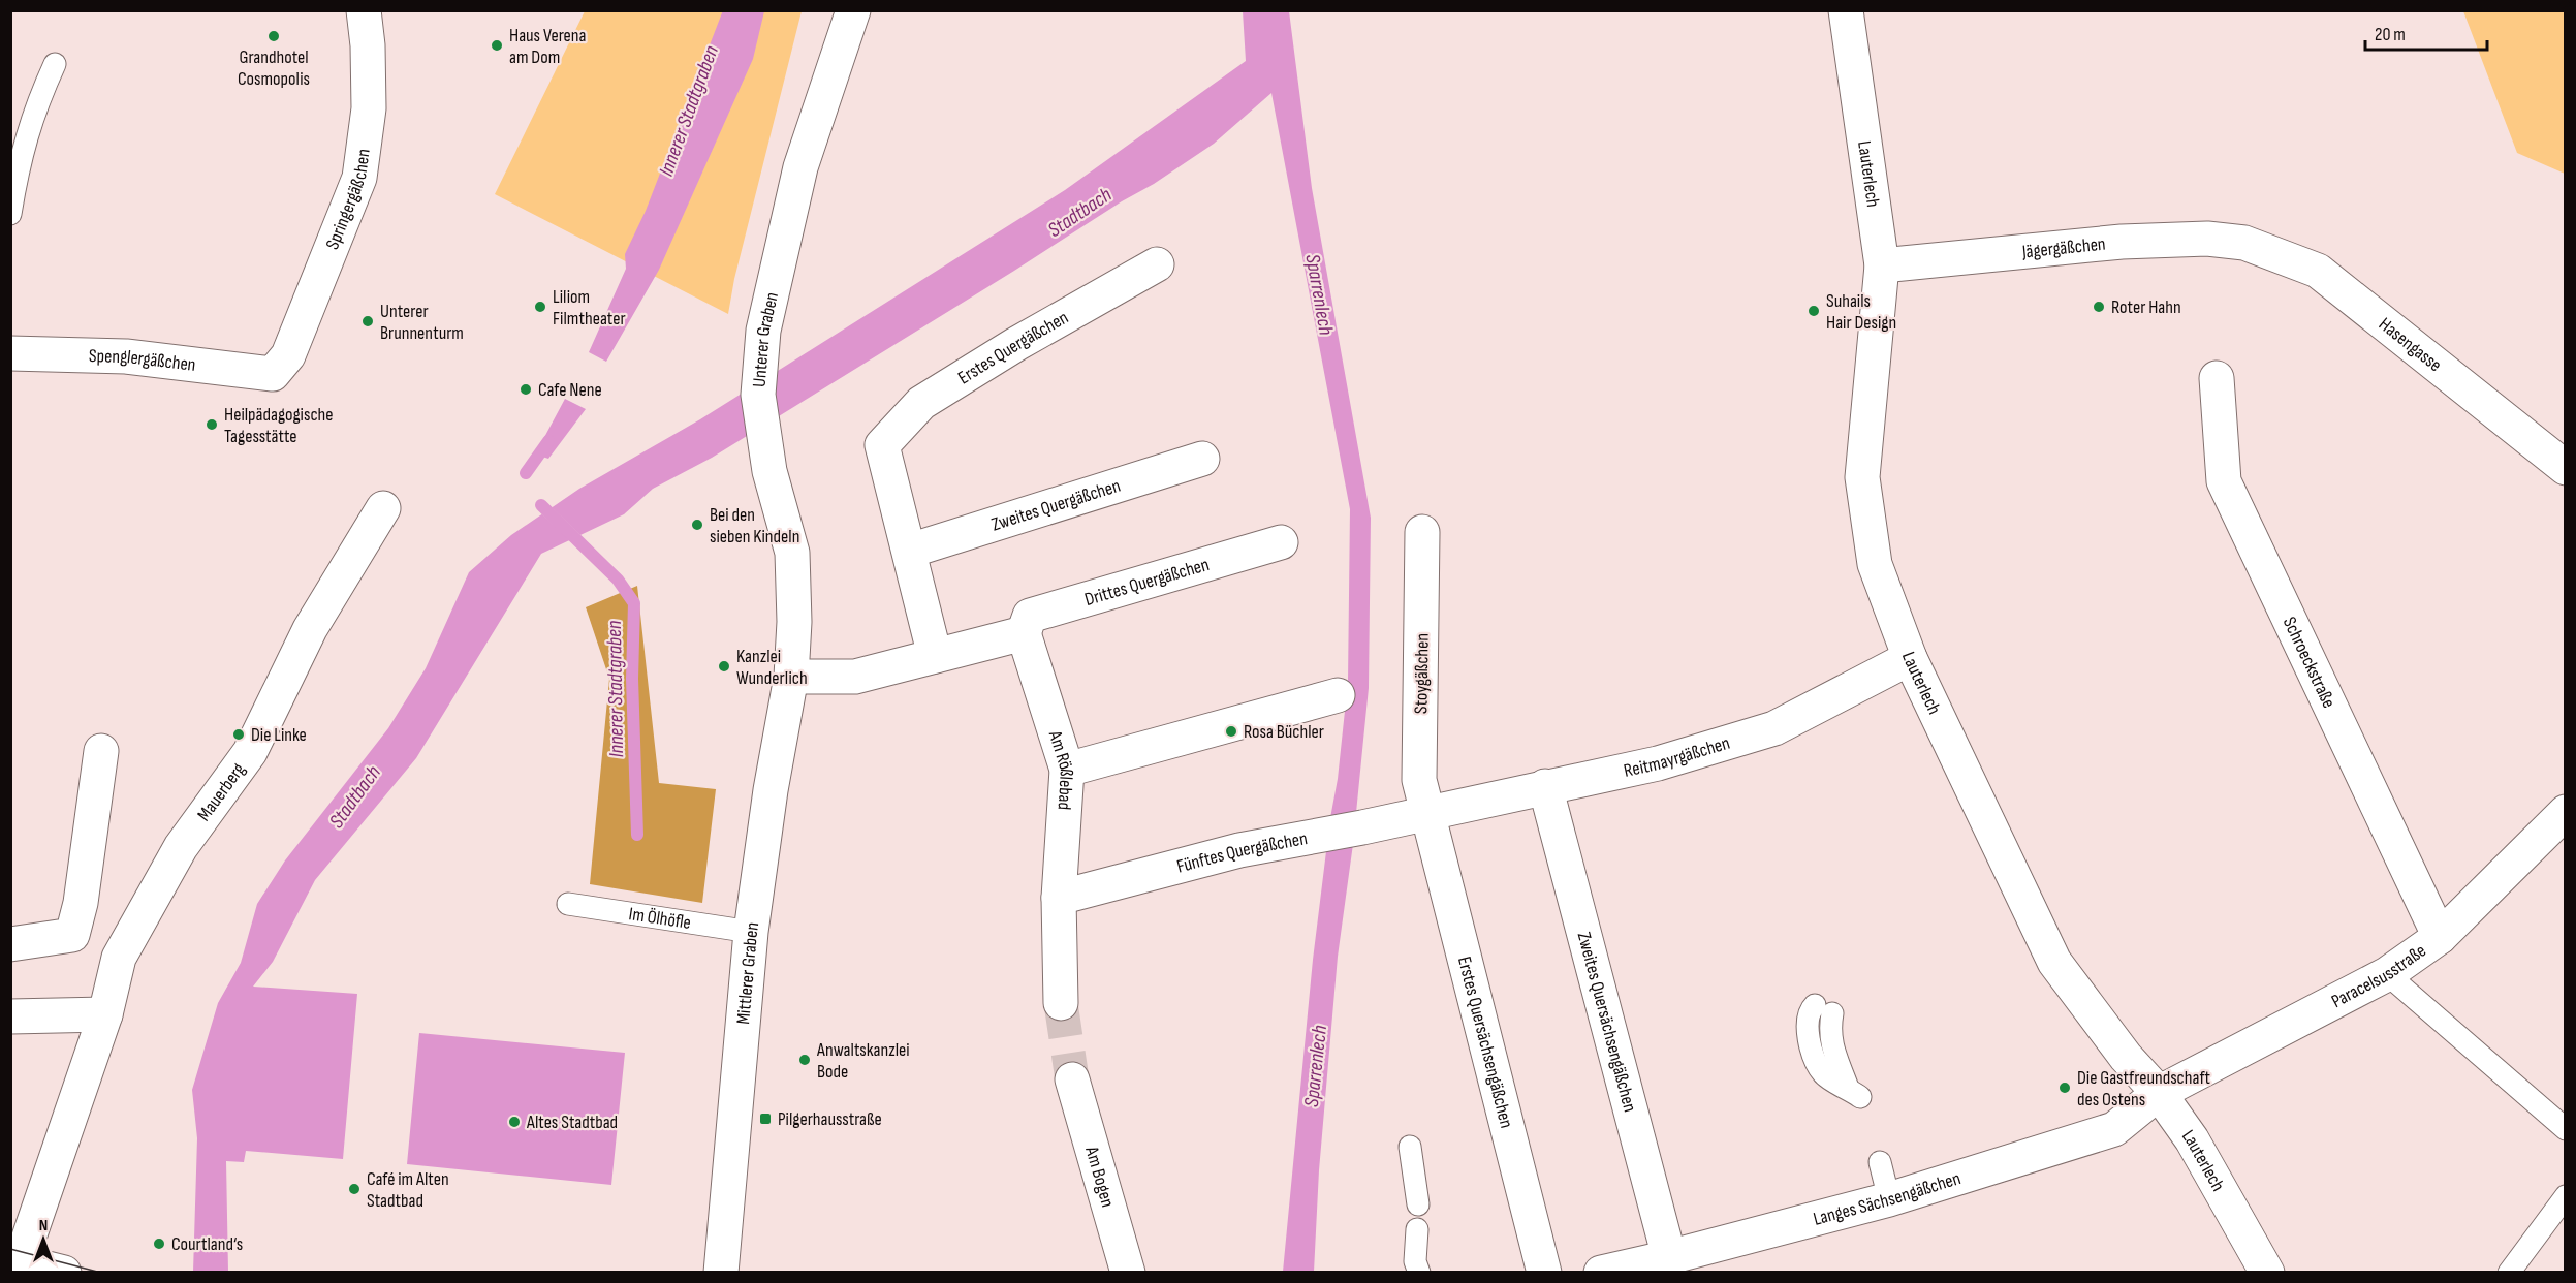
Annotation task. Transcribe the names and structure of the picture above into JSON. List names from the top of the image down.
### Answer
{
  "streets": {
    "street": [
      "Lauterlech",
      "Springergäßchen",
      "Jägergäßchen",
      "Unterer Graben",
      "Hasengasse",
      "Erstes Quergäßchen",
      "Spenglergäßchen",
      "Zweites Quergäßchen",
      "Drittes Quergäßchen",
      "Schroeckstraße",
      "Stoygäßchen",
      "Reitmayrgäßchen",
      "Am Rößlebad",
      "Mauerberg",
      "Fünftes Quergäßchen",
      "Mittlerer Graben",
      "Paracelsusstraße",
      "Zweites Quersächsengäßchen",
      "Erstes Quersächsengäßchen",
      "Am Bogen",
      "Langes Sächsengäßchen"
    ],
    "lane": ["Im Ölhöfle"]
  },
  "crossings": [
    ["Lauterlech", "Jägergäßchen"],
    ["Lauterlech", "Reitmayrgäßchen"],
    ["Lauterlech", "Paracelsusstraße"],
    ["Lauterlech", "Langes Sächsengäßchen"],
    ["Springergäßchen", "Spenglergäßchen"],
    ["Jägergäßchen", "Hasengasse"],
    ["Unterer Graben", "Mittlerer Graben"],
    ["Erstes Quergäßchen", "Zweites Quergäßchen"],
    ["Drittes Quergäßchen", "Am Rößlebad"],
    ["Schroeckstraße", "Paracelsusstraße"],
    ["Stoygäßchen", "Reitmayrgäßchen"],
    ["Stoygäßchen", "Fünftes Quergäßchen"],
    ["Stoygäßchen", "Erstes Quersächsengäßchen"],
    ["Reitmayrgäßchen", "Fünftes Quergäßchen"],
    ["Reitmayrgäßchen", "Zweites Quersächsengäßchen"],
    ["Reitmayrgäßchen", "Erstes Quersächsengäßchen"],
    ["Am Rößlebad", "Fünftes Quergäßchen"],
    ["Fünftes Quergäßchen", "Erstes Quersächsengäßchen"],
    ["Im Ölhöfle", "Mittlerer Graben"],
    ["Paracelsusstraße", "Langes Sächsengäßchen"],
    ["Zweites Quersächsengäßchen", "Langes Sächsengäßchen"]
  ],
  "water": ["Innerer Stadtgraben", "Stadtbach", "Sparrenlech"],
  "places": {
    "other": [
      "Grandhotel Cosmopolis",
      "Haus Verena am Dom",
      "Liliom Filmtheater",
      "Roter Hahn",
      "Suhails Hair Design",
      "Unterer Brunnenturm",
      "Cafe Nene",
      "Heilpädagogische Tagesstätte",
      "Bei den sieben Kindeln",
      "Kanzlei Wunderlich",
      "Rosa Büchler",
      "Die Linke",
      "Anwaltskanzlei Bode",
      "Die Gastfreundschaft des Ostens",
      "Altes Stadtbad",
      "Café im Alten Stadtbad",
      "Courtland‘s"
    ],
    "transit": ["Pilgerhausstraße"]
  },
  "scale_bar": "20 m",
  "north": "top"
}
